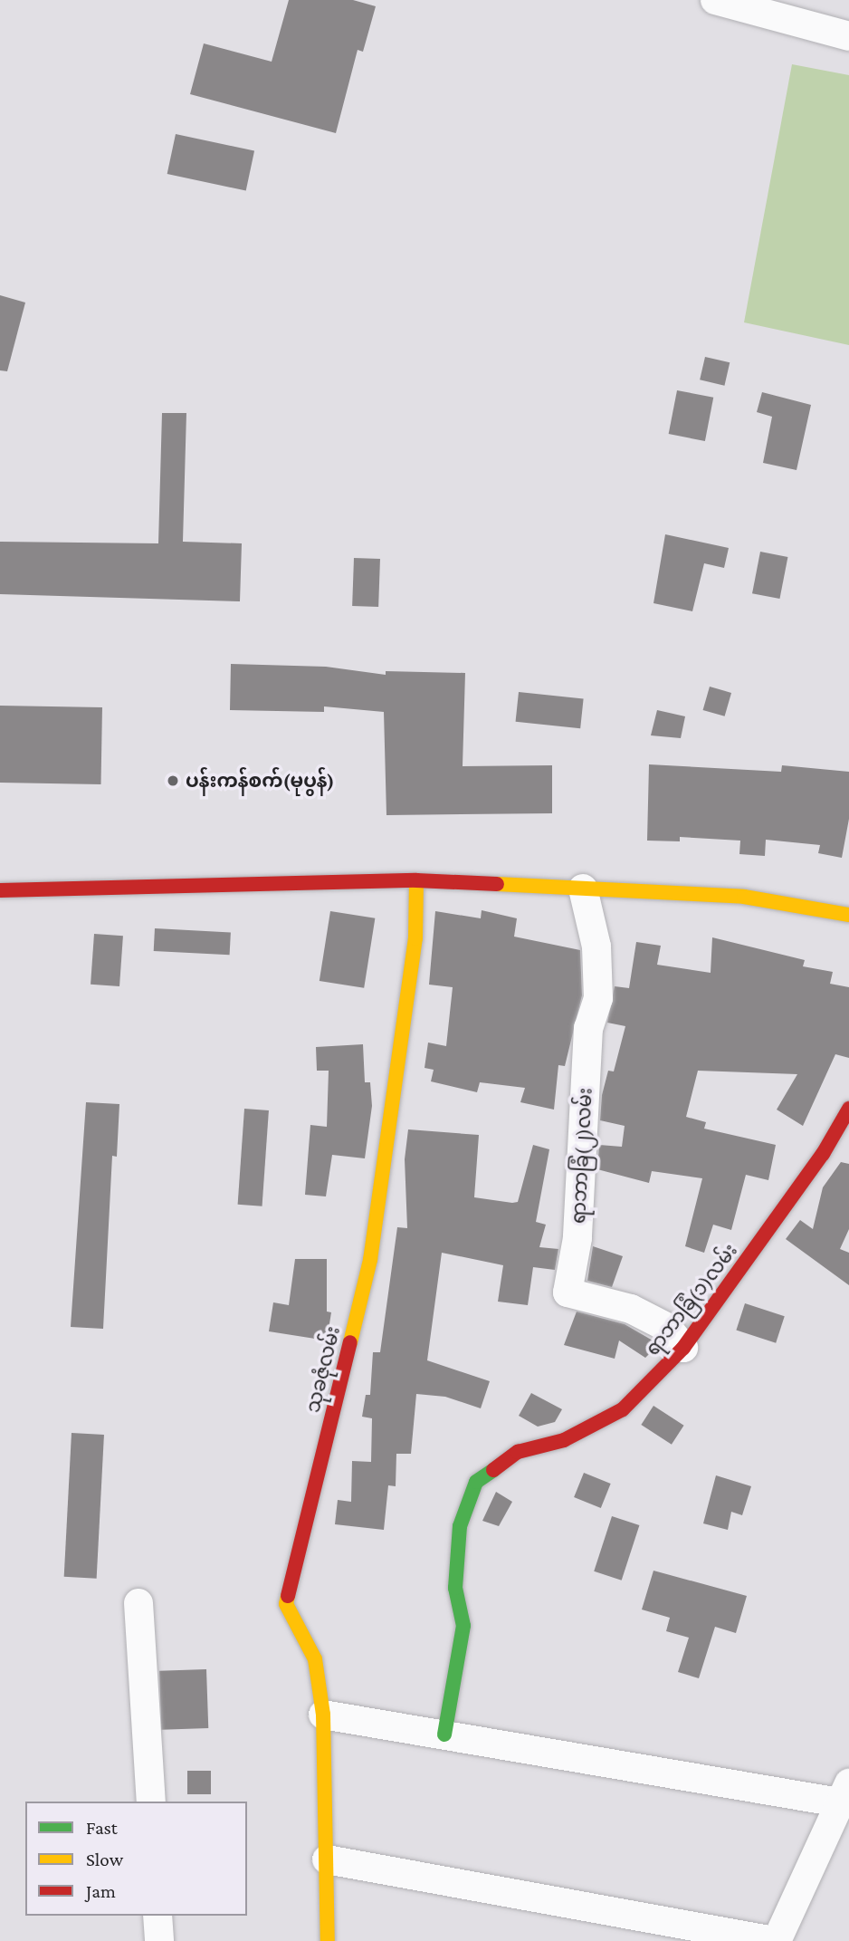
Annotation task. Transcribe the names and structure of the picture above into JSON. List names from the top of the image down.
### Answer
{
  "streets": {
    "street": ["ရာဘာခြံ(၂)လမ်း", "ရာဘာခြံ(၁)လမ်း", "သုခဇုံလမ်း"]
  },
  "crossings": [
    ["ရာဘာခြံ(၂)လမ်း", "ရာဘာခြံ(၁)လမ်း"]
  ],
  "places": ["ပန်းကန်စက်(မုပွန်)"],
  "legend": ["Fast", "Slow", "Jam"]
}
